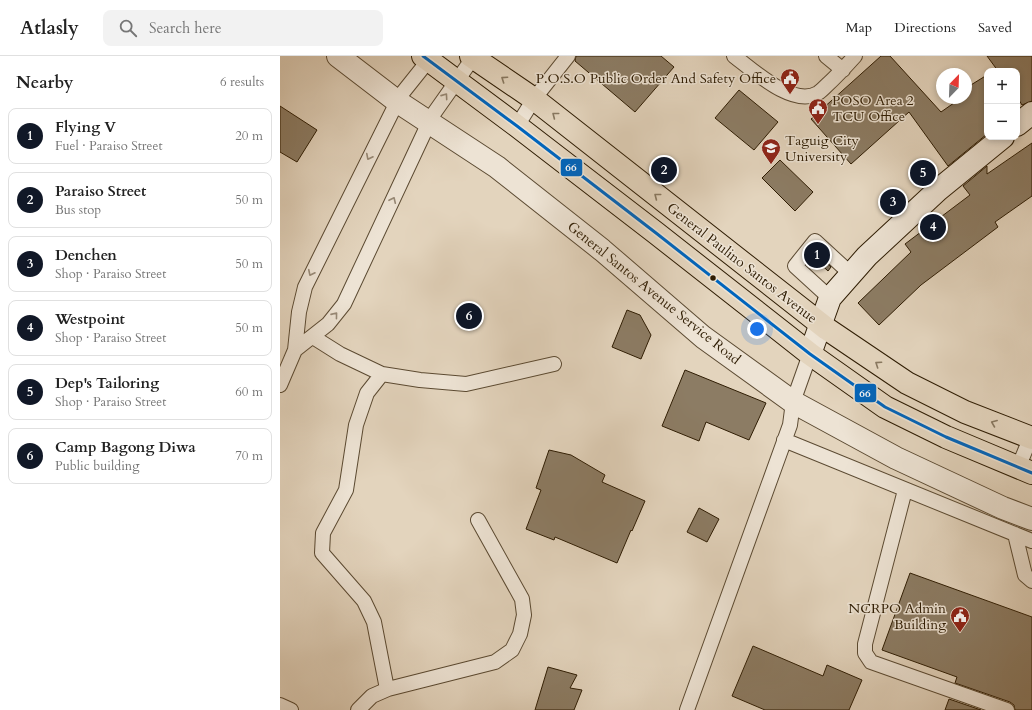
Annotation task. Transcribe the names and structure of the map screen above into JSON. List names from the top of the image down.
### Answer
{
  "streets": {
    "main road": ["General Paulino Santos Avenue"],
    "street": ["General Santos Avenue Service Road"]
  },
  "places": {
    "public building": ["P.O.S.O Public Order And Safety Office", "POSO Area 2 TCU Office", "NCRPO Admin Building"],
    "school or university": ["Taguig City University"]
  },
  "lines": ["transit line 66"],
  "north": "top right",
  "page": {
    "header": "Atlasly",
    "search": "Search here",
    "nav": ["Map", "Directions", "Saved"],
    "heading": ["Nearby", "6 results"],
    "map_buttons": ["+", "−"],
    "list": [
      {
        "mark": "1",
        "name": "Flying V",
        "note": "Fuel · Paraiso Street",
        "value": "20 m"
      },
      {
        "mark": "2",
        "name": "Paraiso Street",
        "note": "Bus stop",
        "value": "50 m"
      },
      {
        "mark": "3",
        "name": "Denchen",
        "note": "Shop · Paraiso Street",
        "value": "50 m"
      },
      {
        "mark": "4",
        "name": "Westpoint",
        "note": "Shop · Paraiso Street",
        "value": "50 m"
      },
      {
        "mark": "5",
        "name": "Dep's Tailoring",
        "note": "Shop · Paraiso Street",
        "value": "60 m"
      },
      {
        "mark": "6",
        "name": "Camp Bagong Diwa",
        "note": "Public building",
        "value": "70 m"
      }
    ],
    "pins": [
      "2",
      "5",
      "3",
      "4",
      "1",
      "6"
    ]
  }
}
